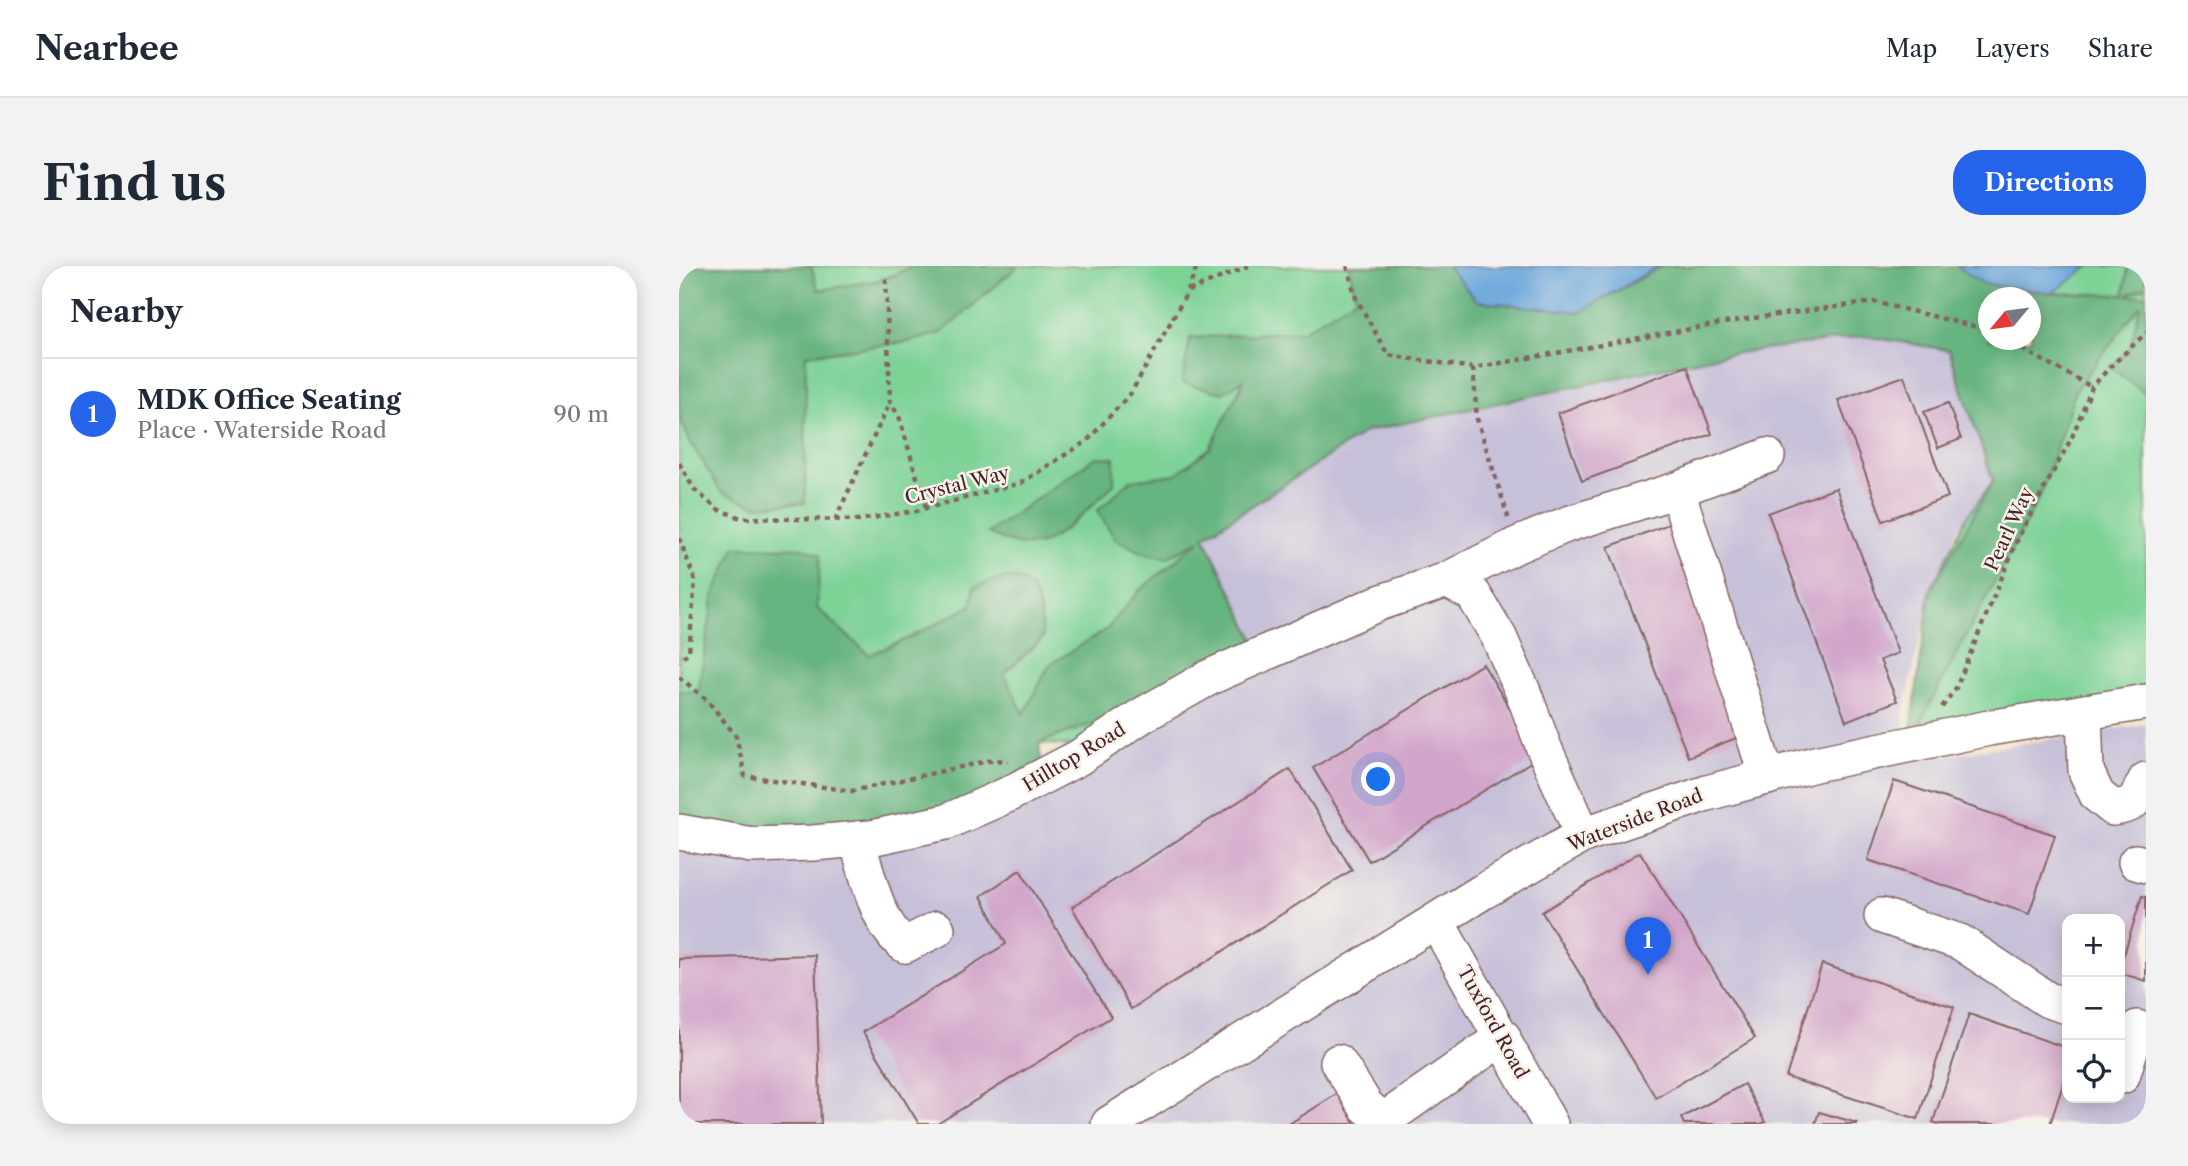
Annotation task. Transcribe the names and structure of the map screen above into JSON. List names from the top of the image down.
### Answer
{
  "streets": {
    "street": ["Hilltop Road", "Waterside Road", "Tuxford Road"],
    "path": ["Crystal Way", "Pearl Way"]
  },
  "crossings": [
    ["Pearl Way", "Waterside Road"],
    ["Waterside Road", "Tuxford Road"]
  ],
  "north": "bottom left",
  "page": {
    "header": "Nearbee",
    "nav": ["Map", "Layers", "Share"],
    "buttons": "Directions",
    "title": "Find us",
    "heading": "Nearby",
    "list": [
      {
        "mark": "1",
        "name": "MDK Office Seating",
        "note": "Place · Waterside Road",
        "value": "90 m"
      }
    ],
    "map_buttons": ["+", "−"],
    "pins": "1"
  }
}
